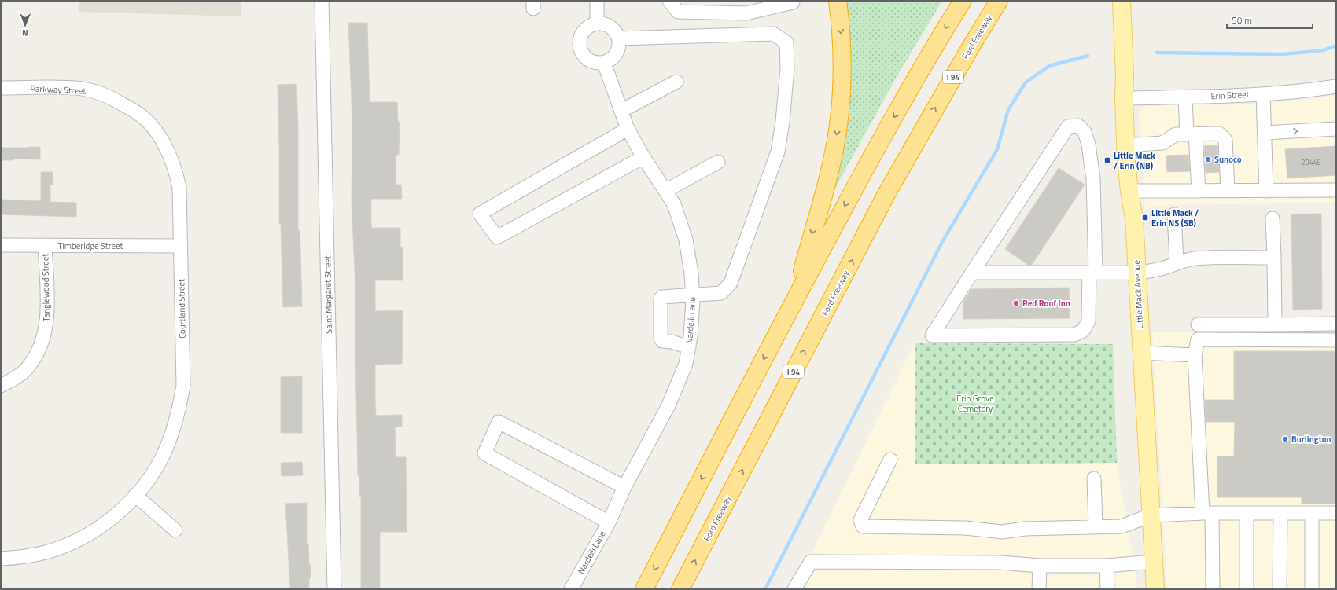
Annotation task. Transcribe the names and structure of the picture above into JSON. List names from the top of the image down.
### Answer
{
  "streets": {
    "highway": ["Ford Freeway", "I 94"],
    "main road": ["Little Mack Avenue"],
    "street": [
      "Parkway Street",
      "Erin Street",
      "Timberidge Street",
      "Tanglewood Street",
      "Saint Margaret Street",
      "Courtland Street",
      "Nardelli Lane"
    ]
  },
  "crossings": [
    ["Parkway Street", "Courtland Street"],
    ["Erin Street", "Little Mack Avenue"],
    ["Timberidge Street", "Tanglewood Street"],
    ["Timberidge Street", "Courtland Street"]
  ],
  "parks": ["Erin Grove Cemetery"],
  "places": {
    "other": ["Sunoco", "Red Roof Inn", "Burlington"],
    "transit": ["Little Mack / Erin (NB)", "Little Mack / Erin NS (SB)"]
  },
  "house_numbers": ["20445"],
  "scale_bar": "50 m",
  "north": "bottom"
}
